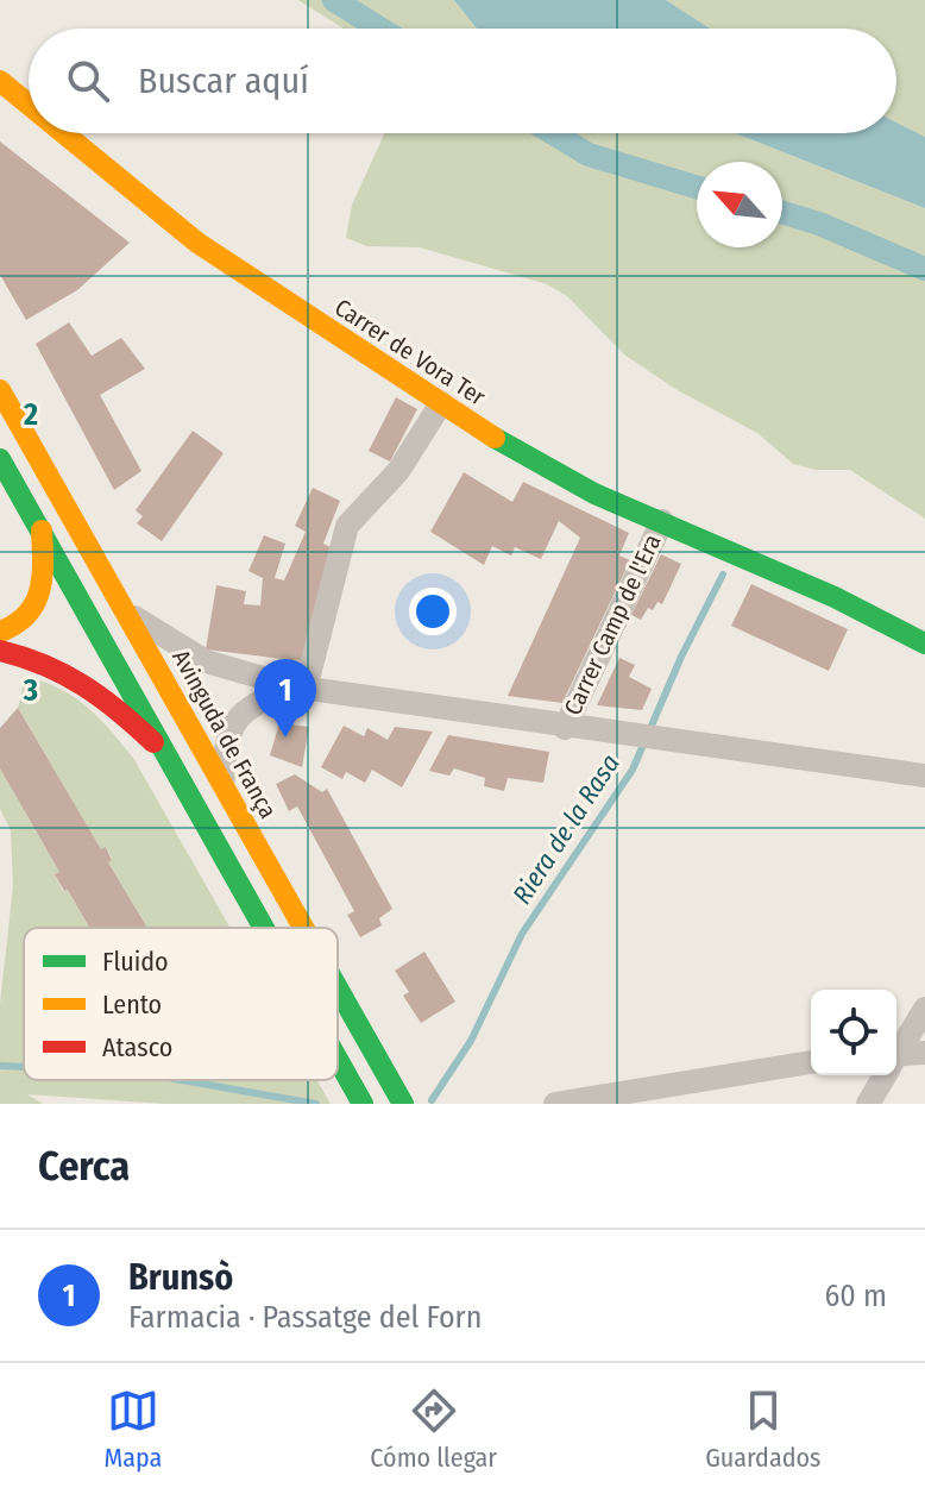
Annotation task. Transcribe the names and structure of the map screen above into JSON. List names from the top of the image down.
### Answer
{
  "streets": {
    "main road": ["Carrer de Vora Ter", "Avinguda de França"],
    "street": ["Carrer Camp de l'Era"]
  },
  "crossings": [
    ["Carrer de Vora Ter", "Carrer Camp de l'Era"]
  ],
  "water": ["Riera de la Rasa"],
  "legend": ["Fluido", "Lento", "Atasco"],
  "north": "top left",
  "page": {
    "search": "Buscar aquí",
    "pins": "1",
    "heading": "Cerca",
    "list": [
      {
        "mark": "1",
        "name": "Brunsò",
        "note": "Farmacia · Passatge del Forn",
        "value": "60 m"
      }
    ],
    "nav": ["Mapa", "Cómo llegar", "Guardados"]
  },
  "grid": {
    "rows": ["2", "3"]
  }
}
